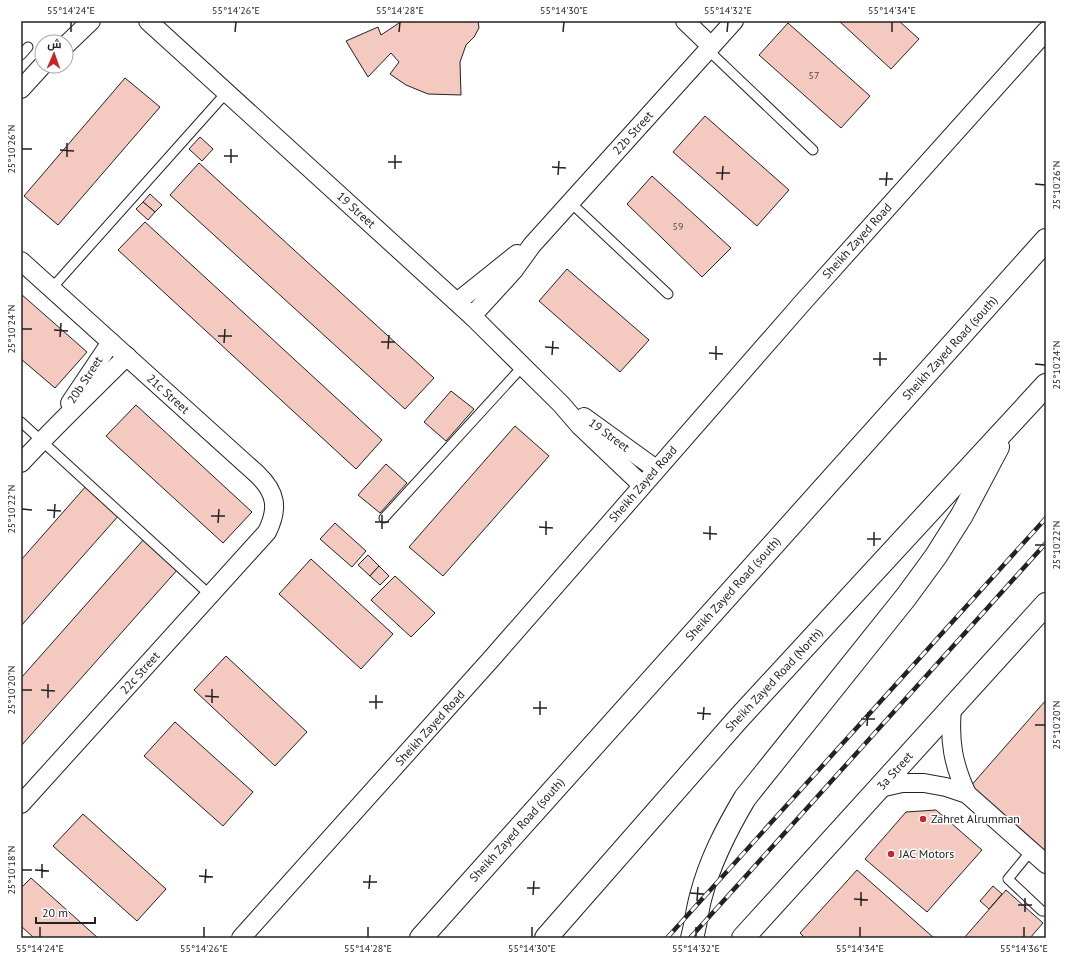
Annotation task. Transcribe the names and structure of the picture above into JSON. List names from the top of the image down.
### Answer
{
  "streets": {
    "main road": ["Sheikh Zayed Road (south)", "Sheikh Zayed Road (North)", "3a Street"],
    "street": [
      "22b Street",
      "19 Street",
      "Sheikh Zayed Road",
      "20b Street",
      "21c Street",
      "22c Street"
    ]
  },
  "crossings": [
    ["22b Street", "19 Street"],
    ["19 Street", "Sheikh Zayed Road"],
    ["20b Street", "21c Street"],
    ["21c Street", "22c Street"]
  ],
  "places": ["Zahret Alrumman", "JAC Motors"],
  "house_numbers": ["57", "59"],
  "scale_bar": "20 m",
  "north": "top",
  "coordinates": [
    "55°14'24\"E",
    "55°14'26\"E",
    "55°14'28\"E",
    "55°14'30\"E",
    "55°14'32\"E",
    "55°14'34\"E",
    "25°10'26\"N",
    "25°10'24\"N",
    "25°10'22\"N",
    "25°10'20\"N",
    "25°10'18\"N",
    "55°14'36\"E"
  ]
}
